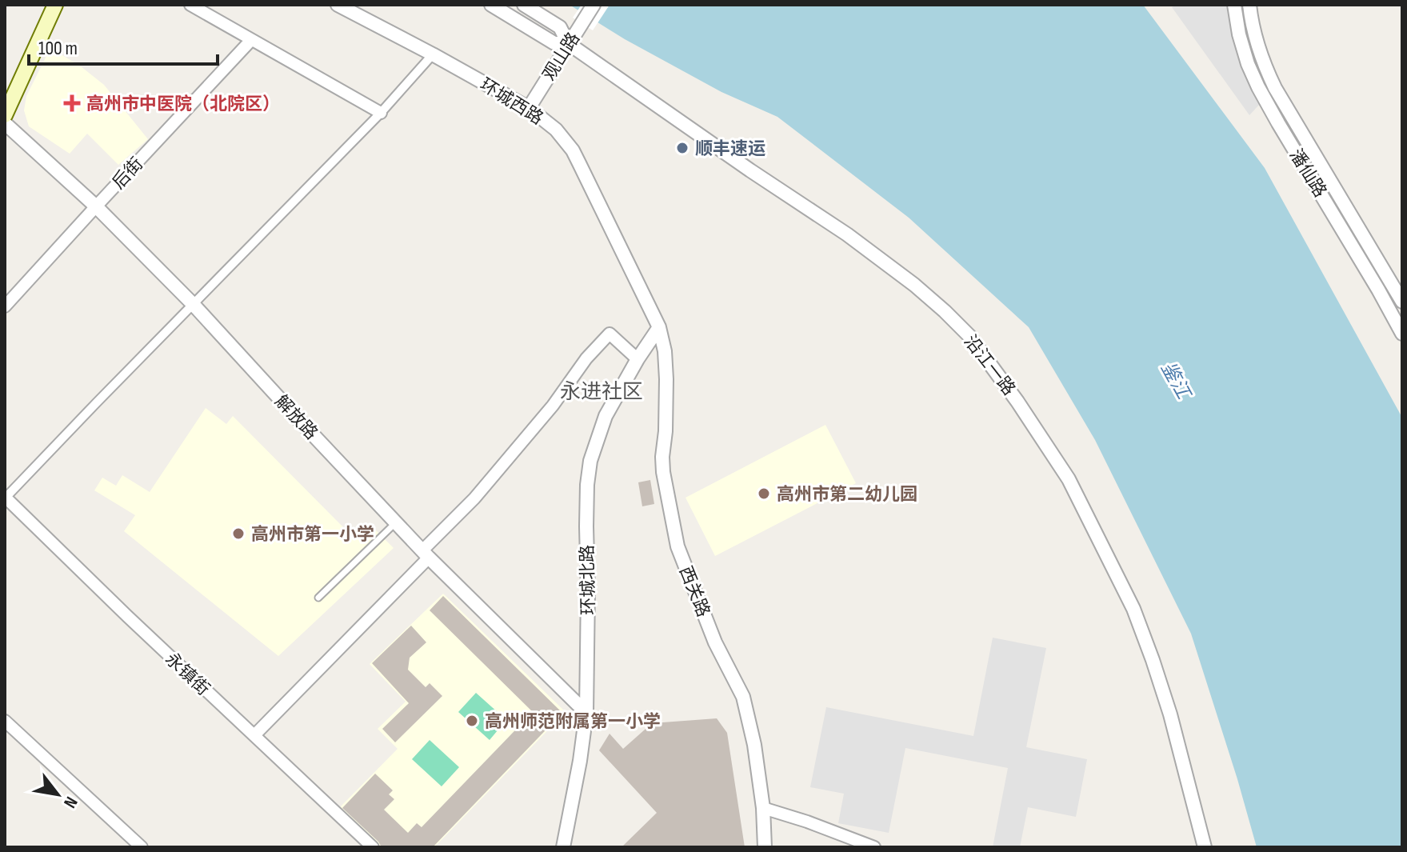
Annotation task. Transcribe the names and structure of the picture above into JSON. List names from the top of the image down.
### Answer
{
  "streets": {
    "street": [
      "观山路",
      "环城西路",
      "后街",
      "潘仙路",
      "沿江一路",
      "解放路",
      "环城北路",
      "西关路",
      "永镇街"
    ]
  },
  "crossings": [
    ["观山路", "环城西路"],
    ["观山路", "沿江一路"],
    ["环城西路", "环城北路"],
    ["环城西路", "西关路"],
    ["后街", "解放路"],
    ["解放路", "环城北路"],
    ["环城北路", "西关路"]
  ],
  "districts": ["永进社区"],
  "water": ["鉴江"],
  "places": {
    "health": ["高州市中医院（北院区）"],
    "other": [
      "顺丰速运",
      "高州市第二幼儿园",
      "高州市第一小学",
      "高州师范附属第一小学"
    ]
  },
  "scale_bar": "100 m",
  "north": "bottom right"
}
